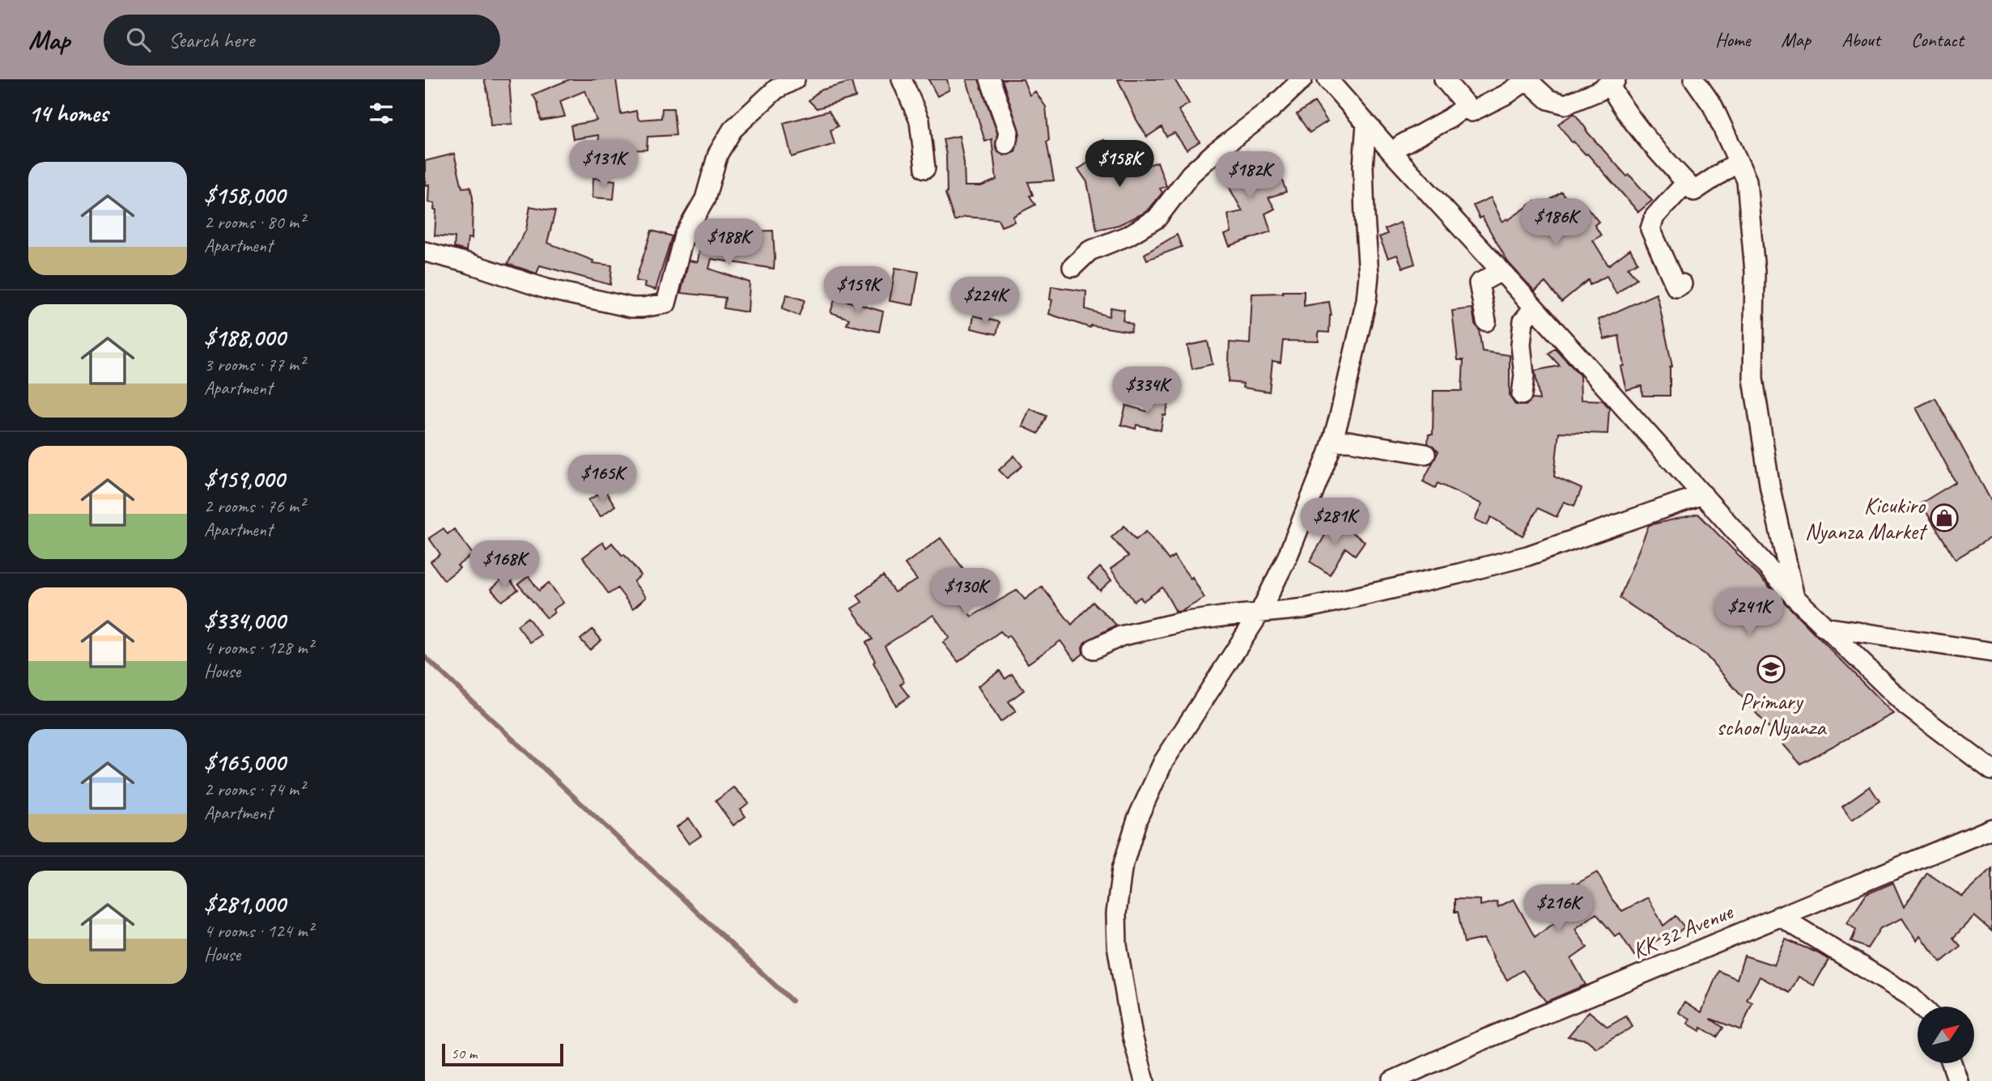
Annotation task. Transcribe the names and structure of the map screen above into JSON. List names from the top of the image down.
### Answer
{
  "streets": {
    "street": ["KK 32 Avenue"]
  },
  "places": {
    "shop": ["Kicukiro Nyanza Market"],
    "school or university": ["Primary school Nyanza"]
  },
  "scale_bar": "50 m",
  "north": "top right",
  "page": {
    "header": "Map",
    "search": "Search here",
    "nav": [
      "Home",
      "Map",
      "About",
      "Contact"
    ],
    "heading": "14 homes",
    "price": [
      "$131K",
      "$158K",
      "$182K",
      "$186K",
      "$188K",
      "$159K",
      "$224K",
      "$334K",
      "$165K",
      "$281K",
      "$168K",
      "$130K",
      "$241K",
      "$216K"
    ],
    "list": [
      {
        "name": "$158,000",
        "note": "2 rooms · 80 m² · Apartment"
      },
      {
        "name": "$188,000",
        "note": "3 rooms · 77 m² · Apartment"
      },
      {
        "name": "$159,000",
        "note": "2 rooms · 76 m² · Apartment"
      },
      {
        "name": "$334,000",
        "note": "4 rooms · 128 m² · House"
      },
      {
        "name": "$165,000",
        "note": "2 rooms · 74 m² · Apartment"
      },
      {
        "name": "$281,000",
        "note": "4 rooms · 124 m² · House"
      }
    ],
    "scale": "50 m"
  }
}
